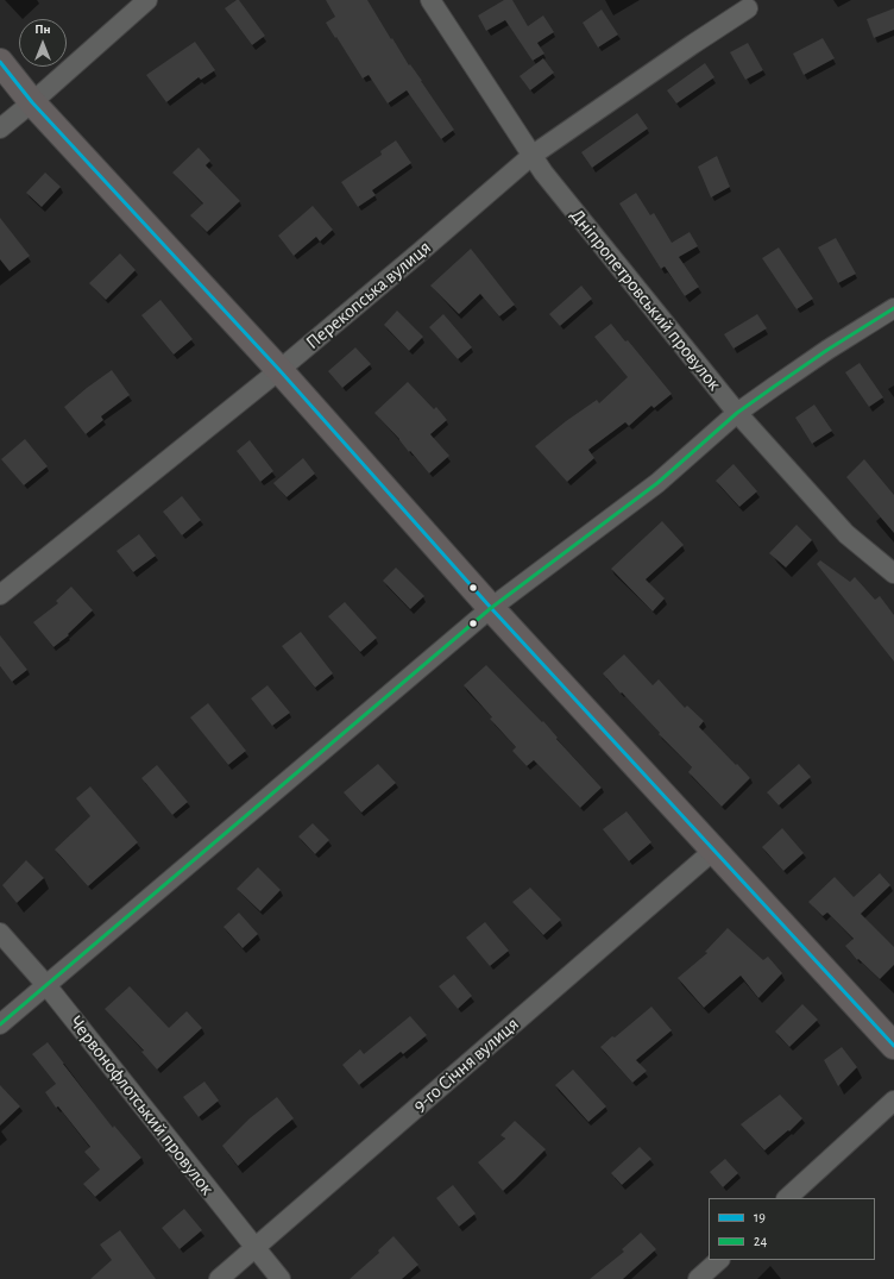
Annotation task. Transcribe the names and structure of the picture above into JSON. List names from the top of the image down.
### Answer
{
  "streets": {
    "street": [
      "Перекопська вулиця",
      "Дніпропетровський провулок",
      "9-го Січня вулиця",
      "Червонофлотський провулок"
    ]
  },
  "crossings": [
    ["Перекопська вулиця", "Дніпропетровський провулок"],
    ["9-го Січня вулиця", "Червонофлотський провулок"]
  ],
  "lines": ["transit line 19", "transit line 24"],
  "legend": ["19", "24"],
  "north": "top"
}
